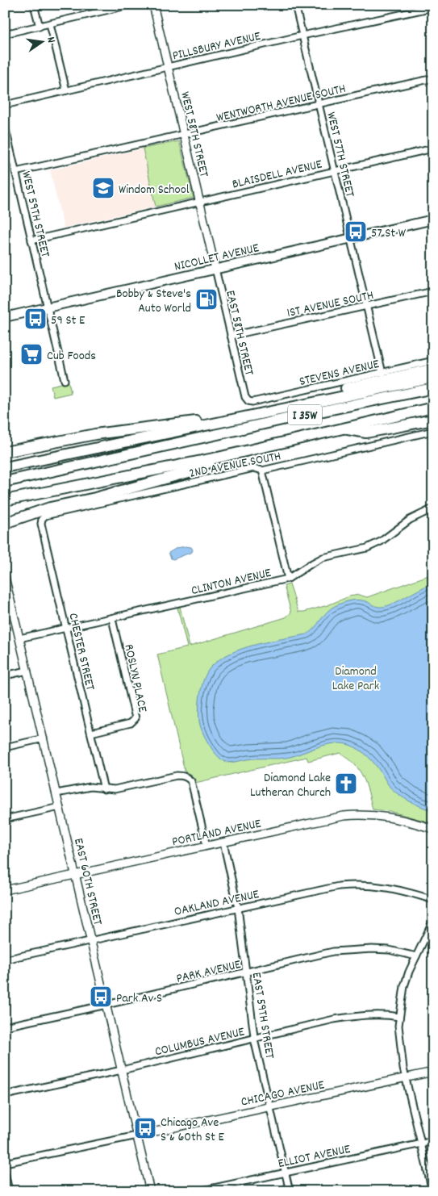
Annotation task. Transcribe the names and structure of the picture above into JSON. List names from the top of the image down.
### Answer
{
  "streets": {
    "highway": ["I 35W"],
    "main road": ["NICOLLET AVENUE"],
    "street": [
      "PILLSBURY AVENUE",
      "WENTWORTH AVENUE SOUTH",
      "WEST 58TH STREET",
      "WEST 57TH STREET",
      "BLAISDELL AVENUE",
      "WEST 59TH STREET",
      "1ST AVENUE SOUTH",
      "EAST 58TH STREET",
      "STEVENS AVENUE",
      "2ND AVENUE SOUTH",
      "CLINTON AVENUE",
      "CHESTER STREET",
      "ROSLYN PLACE",
      "PORTLAND AVENUE",
      "EAST 60TH STREET",
      "OAKLAND AVENUE",
      "PARK AVENUE",
      "EAST 59TH STREET",
      "COLUMBUS AVENUE",
      "CHICAGO AVENUE",
      "ELLIOT AVENUE"
    ]
  },
  "crossings": [
    ["PILLSBURY AVENUE", "WEST 58TH STREET"],
    ["PILLSBURY AVENUE", "WEST 57TH STREET"],
    ["WENTWORTH AVENUE SOUTH", "WEST 58TH STREET"],
    ["WENTWORTH AVENUE SOUTH", "WEST 57TH STREET"],
    ["WENTWORTH AVENUE SOUTH", "WEST 59TH STREET"],
    ["WEST 58TH STREET", "BLAISDELL AVENUE"],
    ["WEST 58TH STREET", "NICOLLET AVENUE"],
    ["WEST 58TH STREET", "EAST 58TH STREET"],
    ["WEST 57TH STREET", "BLAISDELL AVENUE"],
    ["WEST 57TH STREET", "NICOLLET AVENUE"],
    ["WEST 57TH STREET", "1ST AVENUE SOUTH"],
    ["WEST 57TH STREET", "STEVENS AVENUE"],
    ["BLAISDELL AVENUE", "WEST 59TH STREET"],
    ["WEST 59TH STREET", "NICOLLET AVENUE"],
    ["NICOLLET AVENUE", "EAST 58TH STREET"],
    ["1ST AVENUE SOUTH", "EAST 58TH STREET"],
    ["EAST 58TH STREET", "STEVENS AVENUE"],
    ["2ND AVENUE SOUTH", "CHESTER STREET"],
    ["CLINTON AVENUE", "CHESTER STREET"],
    ["CLINTON AVENUE", "ROSLYN PLACE"],
    ["CLINTON AVENUE", "EAST 60TH STREET"],
    ["CHESTER STREET", "ROSLYN PLACE"],
    ["PORTLAND AVENUE", "EAST 60TH STREET"],
    ["PORTLAND AVENUE", "EAST 59TH STREET"],
    ["EAST 60TH STREET", "OAKLAND AVENUE"],
    ["EAST 60TH STREET", "PARK AVENUE"],
    ["EAST 60TH STREET", "COLUMBUS AVENUE"],
    ["EAST 60TH STREET", "CHICAGO AVENUE"],
    ["OAKLAND AVENUE", "EAST 59TH STREET"],
    ["PARK AVENUE", "EAST 59TH STREET"],
    ["EAST 59TH STREET", "COLUMBUS AVENUE"],
    ["EAST 59TH STREET", "CHICAGO AVENUE"],
    ["EAST 59TH STREET", "ELLIOT AVENUE"]
  ],
  "parks": ["Diamond Lake Park"],
  "places": {
    "school or university": ["Windom School"],
    "bus stop": [
      "57 St W",
      "59 St E",
      "Park Av S",
      "Chicago Ave S & 60th St E"
    ],
    "fuel station": ["Bobby & Steve's Auto World"],
    "supermarket": ["Cub Foods"],
    "church": ["Diamond Lake Lutheran Church"]
  },
  "north": "right"
}
